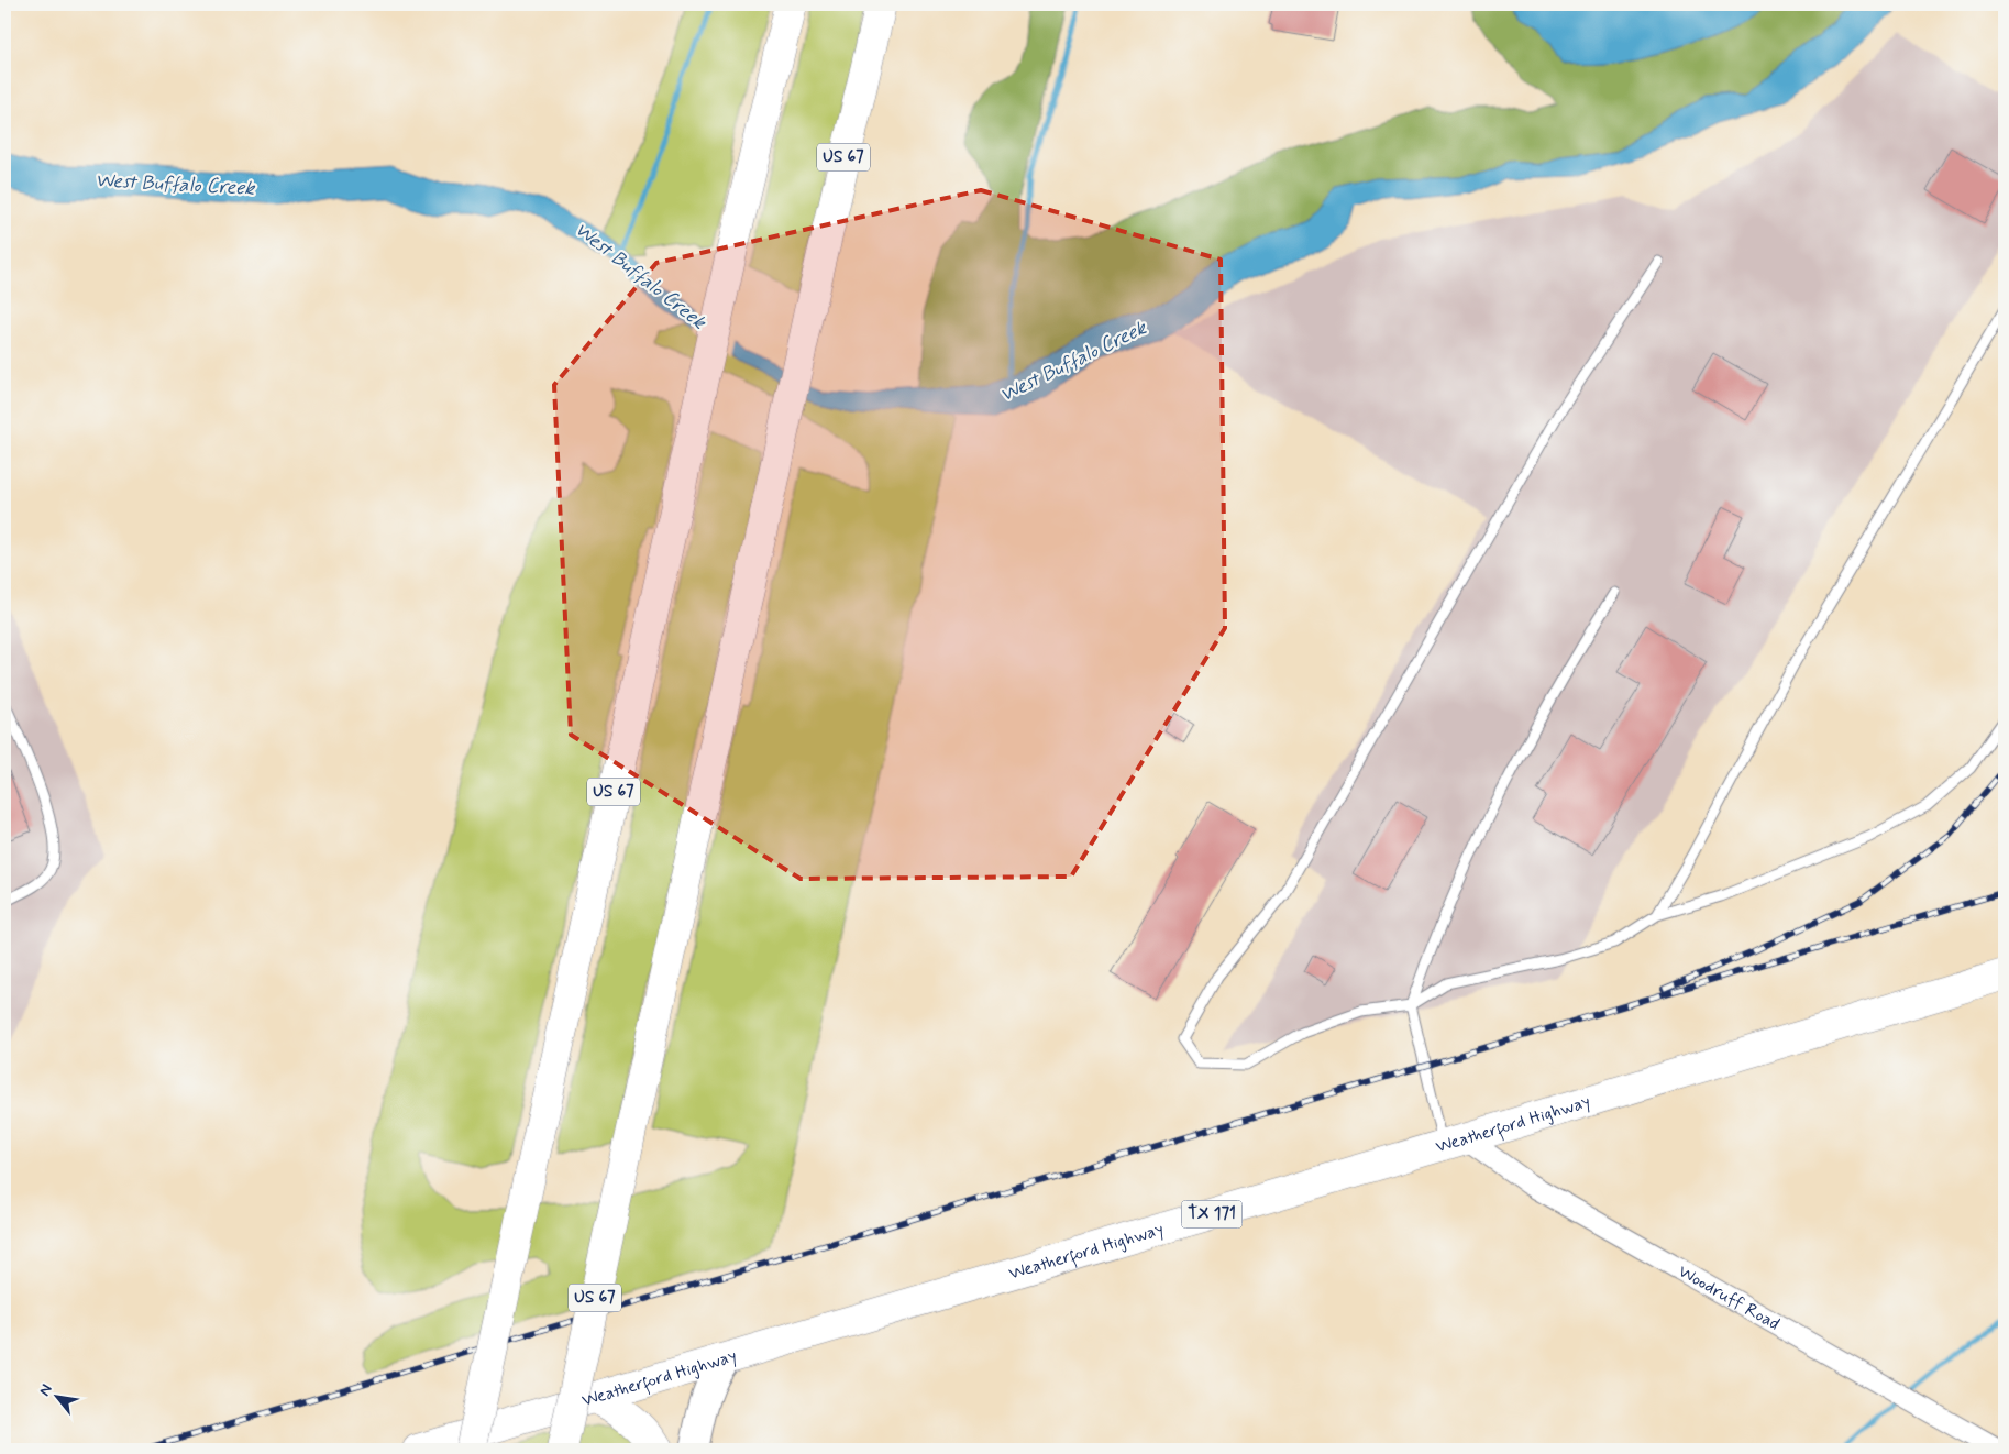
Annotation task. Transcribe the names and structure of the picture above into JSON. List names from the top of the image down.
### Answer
{
  "streets": {
    "main road": ["US 67", "Weatherford Highway", "TX 171"],
    "street": ["Woodruff Road"]
  },
  "crossings": [
    ["Weatherford Highway", "Woodruff Road"]
  ],
  "water": ["West Buffalo Creek"],
  "north": "top left"
}
